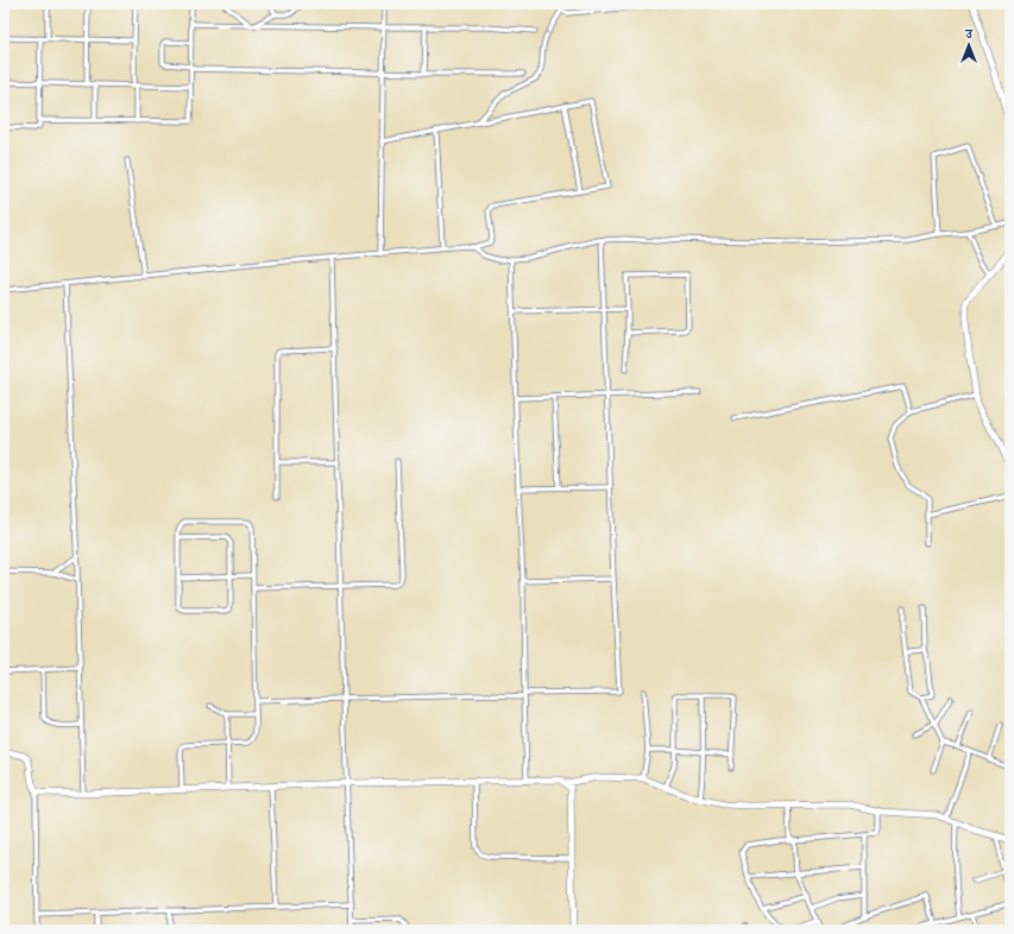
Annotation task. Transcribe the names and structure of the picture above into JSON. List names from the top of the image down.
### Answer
{
  "north": "top"
}
